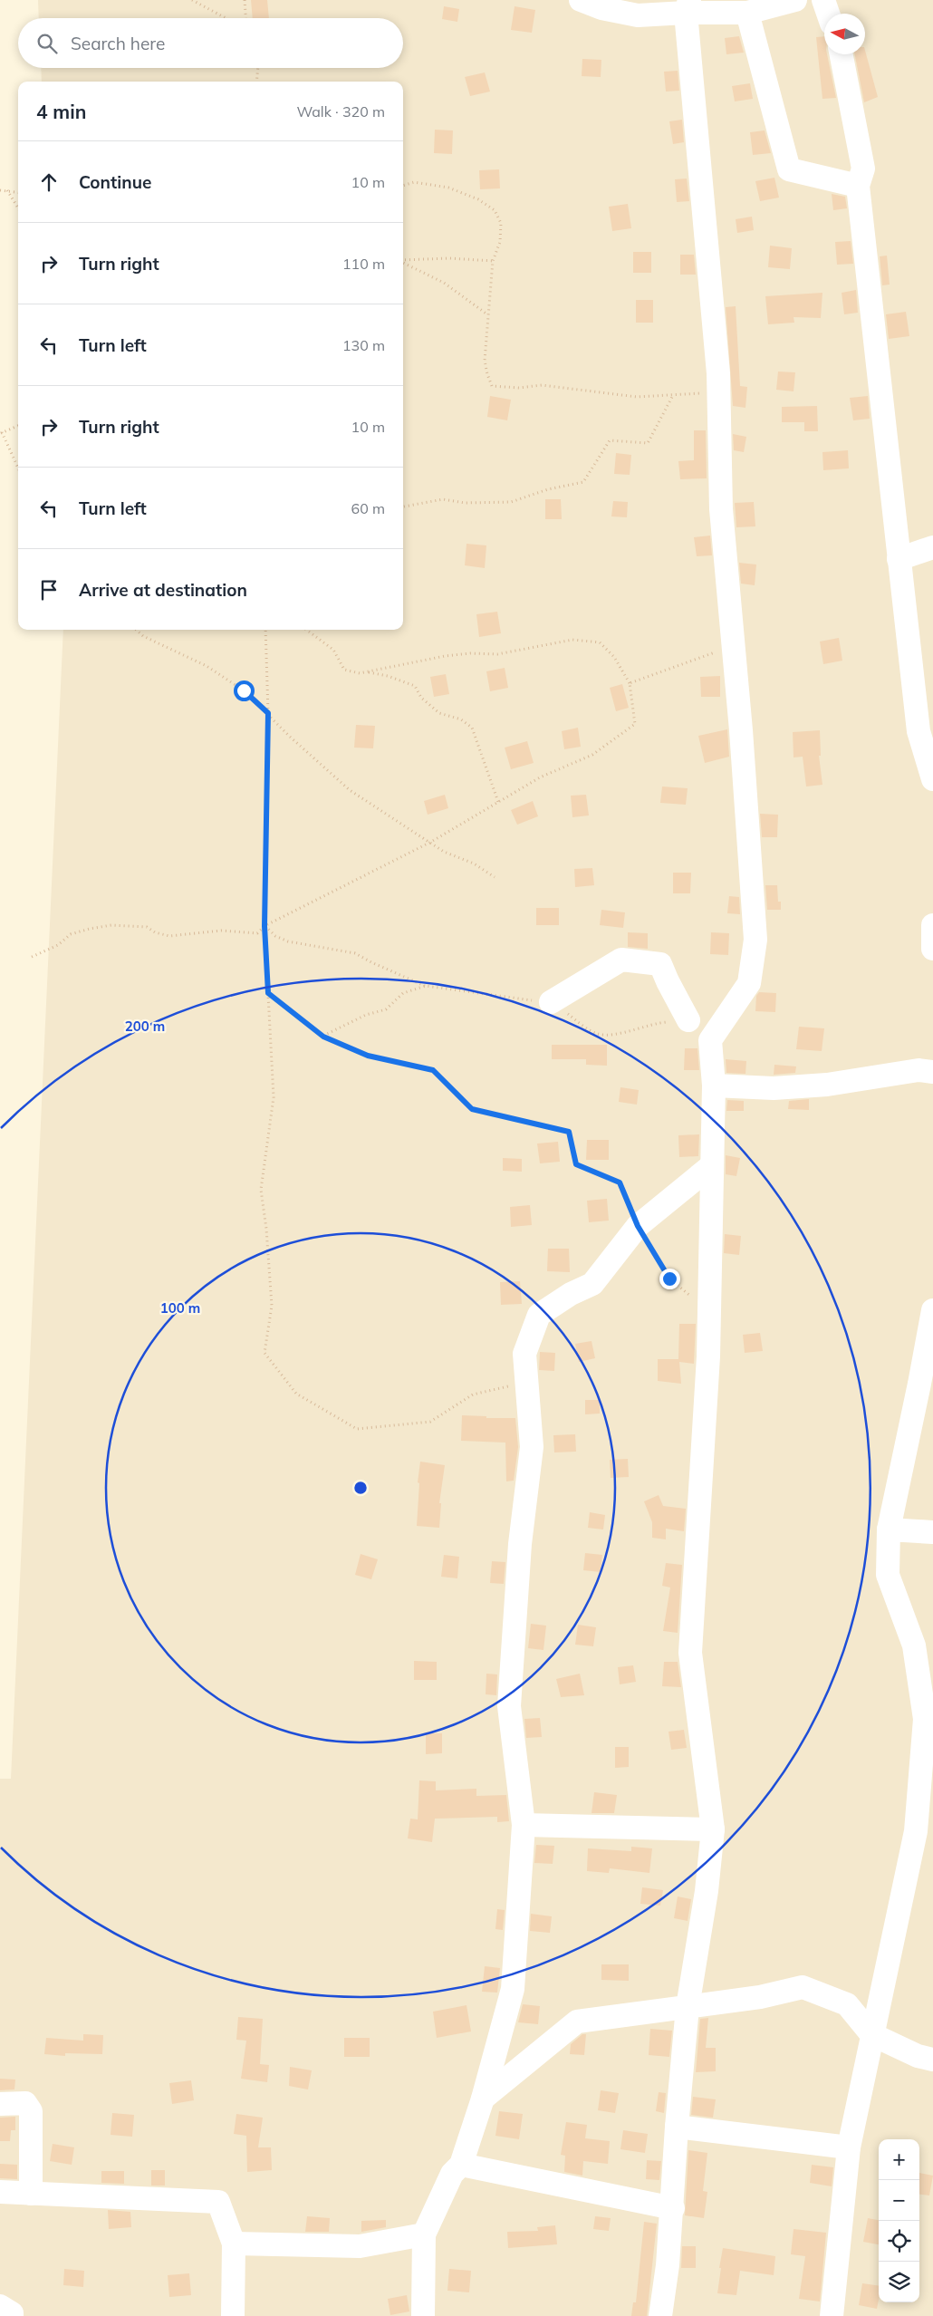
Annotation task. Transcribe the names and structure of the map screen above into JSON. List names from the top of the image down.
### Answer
{
  "north": "left",
  "page": {
    "search": "Search here",
    "heading": ["4 min", "Walk · 320 m"],
    "list": [
      ["Continue", "10 m"],
      ["Turn right", "110 m"],
      ["Turn left", "130 m"],
      ["Turn right", "10 m"],
      ["Turn left", "60 m"],
      "Arrive at destination"
    ],
    "map_buttons": ["+", "−"]
  },
  "rings": ["200 m", "100 m"]
}
